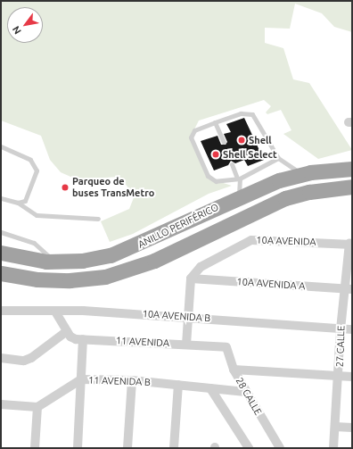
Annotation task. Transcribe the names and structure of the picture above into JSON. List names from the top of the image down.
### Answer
{
  "streets": {
    "highway": ["ANILLO PERIFÉRICO"],
    "street": [
      "10A AVENIDA",
      "10A AVENIDA A",
      "10A AVENIDA B",
      "11 AVENIDA",
      "27 CALLE",
      "11 AVENIDA B",
      "28 CALLE"
    ]
  },
  "crossings": [
    ["10A AVENIDA", "10A AVENIDA A"],
    ["10A AVENIDA", "27 CALLE"],
    ["10A AVENIDA A", "27 CALLE"],
    ["10A AVENIDA B", "27 CALLE"],
    ["11 AVENIDA", "28 CALLE"],
    ["11 AVENIDA B", "28 CALLE"]
  ],
  "places": ["Shell", "Shell Select", "Parqueo de buses TransMetro"],
  "north": "bottom left"
}
